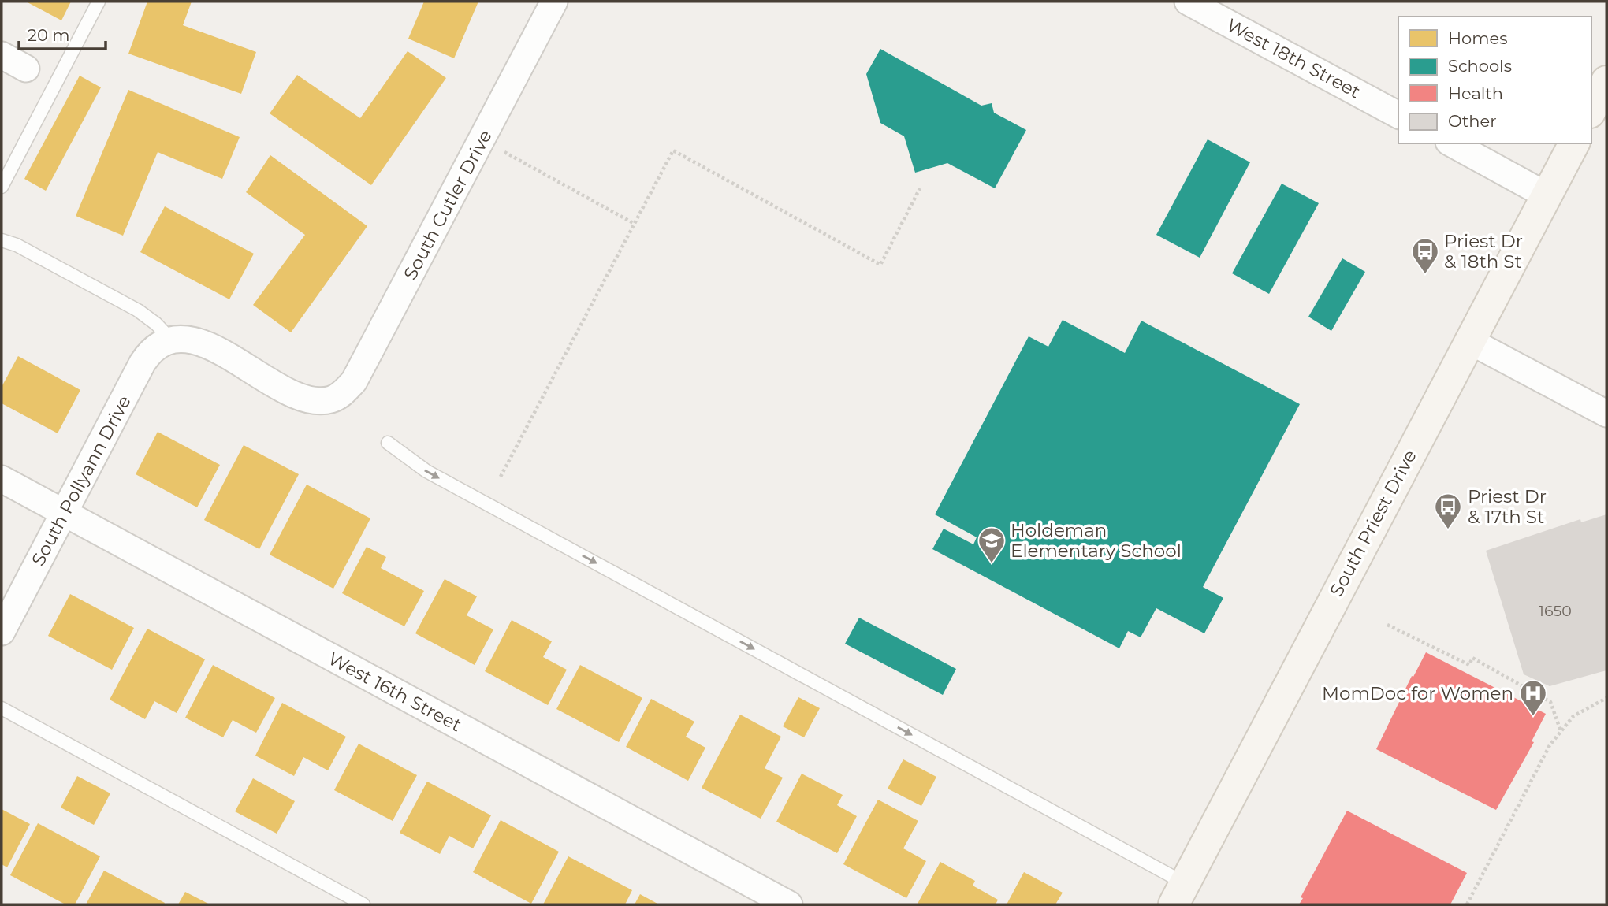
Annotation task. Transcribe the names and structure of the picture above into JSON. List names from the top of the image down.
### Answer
{
  "streets": {
    "main road": ["South Priest Drive"],
    "street": [
      "West 18th Street",
      "South Cutler Drive",
      "South Pollyann Drive",
      "West 16th Street"
    ]
  },
  "crossings": [
    ["South Cutler Drive", "South Pollyann Drive"],
    ["South Pollyann Drive", "West 16th Street"]
  ],
  "places": {
    "bus stop": ["Priest Dr & 18th St", "Priest Dr & 17th St"],
    "school or university": ["Holdeman Elementary School"],
    "hospital": ["MomDoc for Women"]
  },
  "house_numbers": ["1650"],
  "legend": [
    "Homes",
    "Schools",
    "Health",
    "Other"
  ],
  "scale_bar": "20 m"
}
